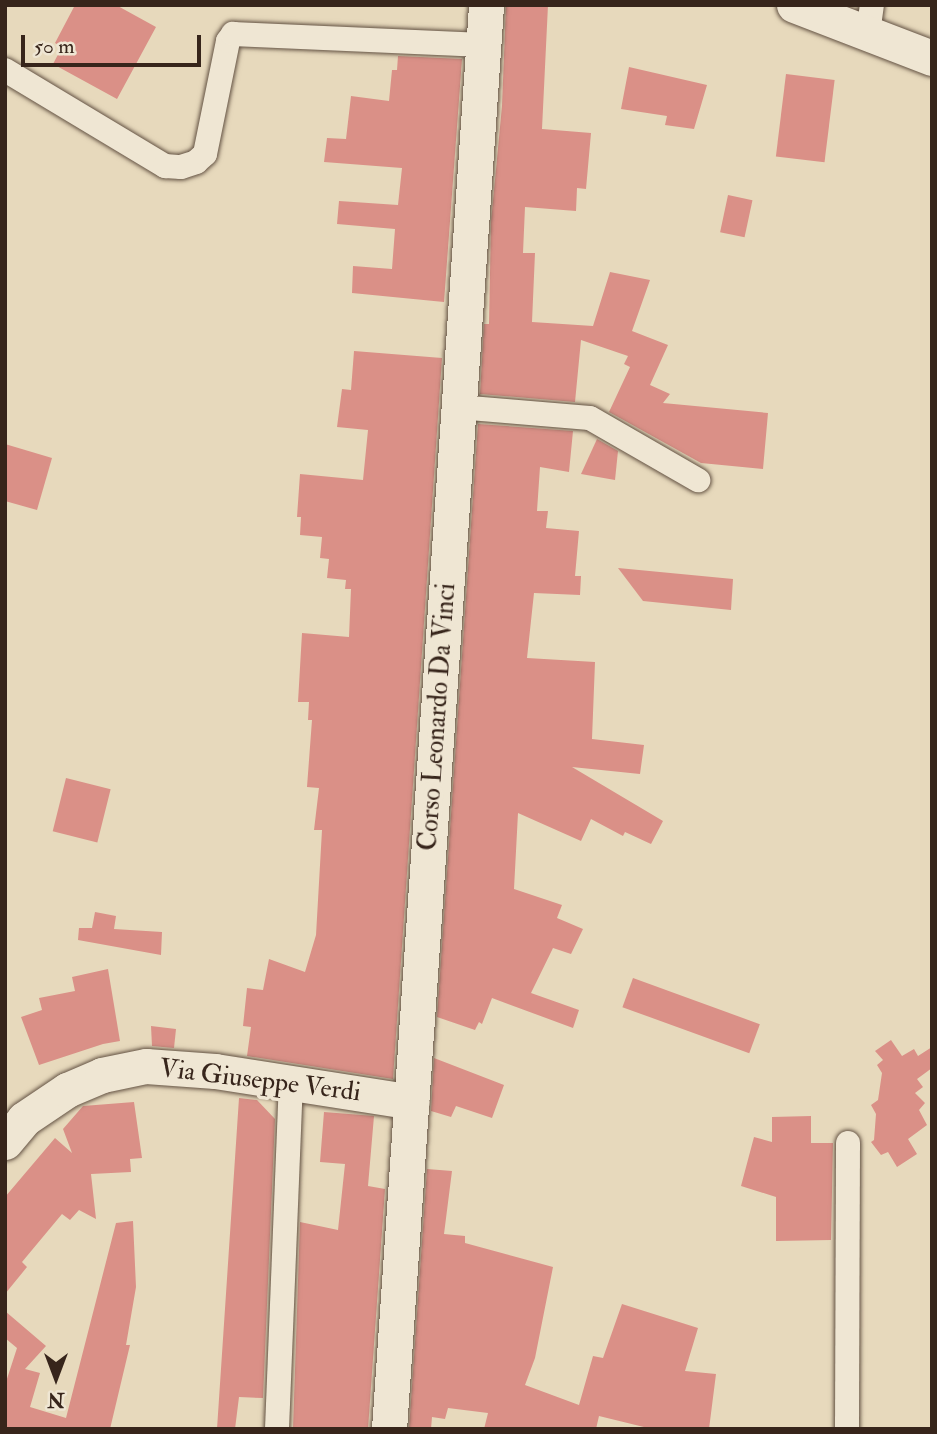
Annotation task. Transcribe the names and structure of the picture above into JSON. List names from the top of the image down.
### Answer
{
  "streets": {
    "main road": ["Corso Leonardo Da Vinci", "Via Giuseppe Verdi"]
  },
  "crossings": [
    ["Corso Leonardo Da Vinci", "Via Giuseppe Verdi"]
  ],
  "scale_bar": "50 m",
  "north": "bottom"
}
